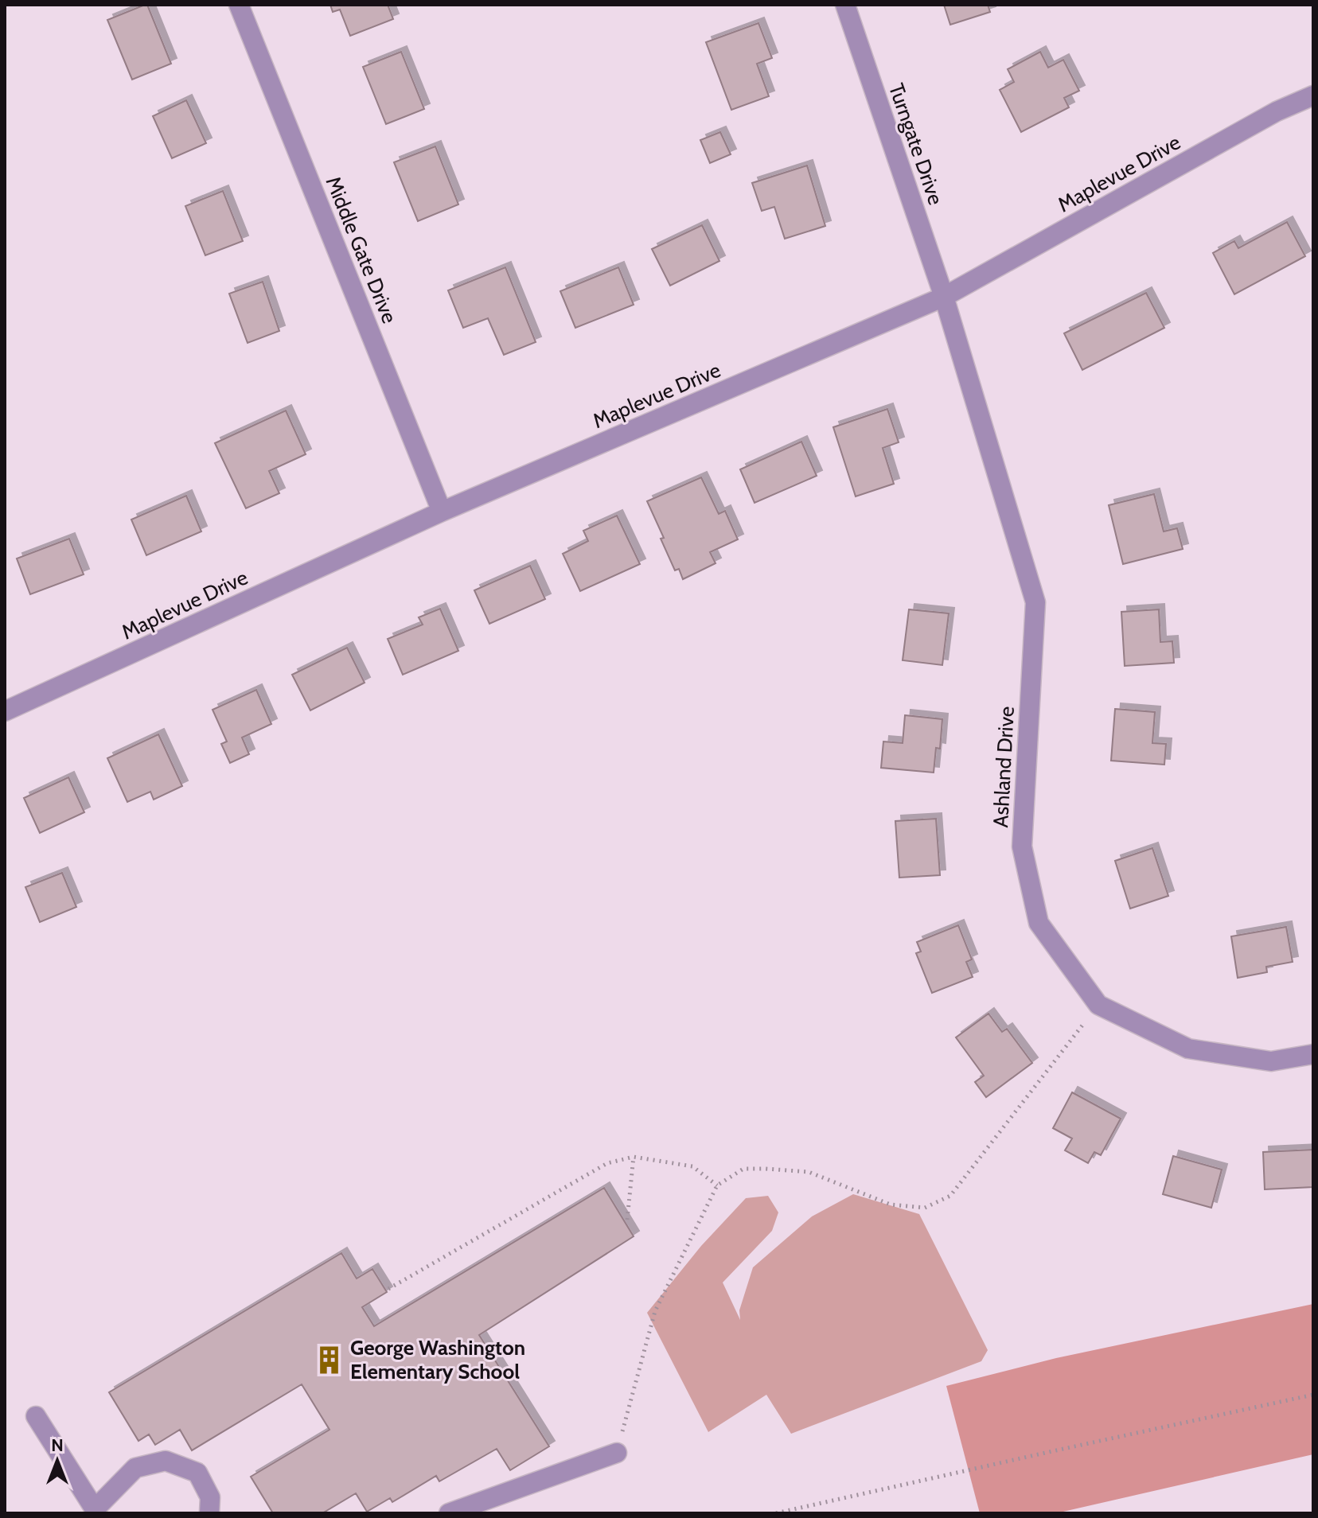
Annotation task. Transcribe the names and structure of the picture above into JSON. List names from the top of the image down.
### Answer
{
  "streets": {
    "street": [
      "Turngate Drive",
      "Maplevue Drive",
      "Middle Gate Drive",
      "Ashland Drive"
    ]
  },
  "crossings": [
    ["Turngate Drive", "Maplevue Drive"],
    ["Turngate Drive", "Ashland Drive"],
    ["Maplevue Drive", "Middle Gate Drive"],
    ["Maplevue Drive", "Ashland Drive"]
  ],
  "places": {
    "building": ["George Washington Elementary School"]
  },
  "north": "top"
}
